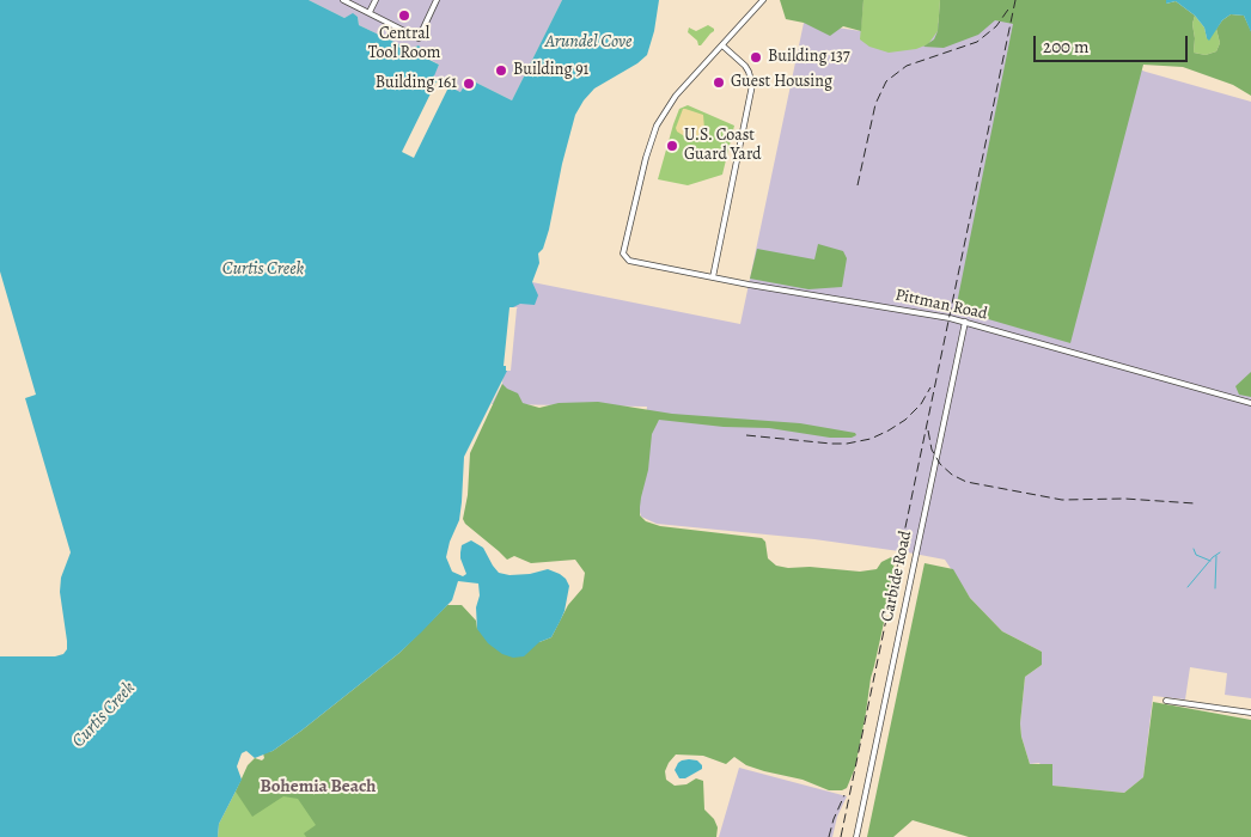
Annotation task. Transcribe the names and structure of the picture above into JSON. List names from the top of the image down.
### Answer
{
  "streets": {
    "street": ["Pittman Road", "Carbide Road"]
  },
  "crossings": [
    ["Pittman Road", "Carbide Road"]
  ],
  "districts": ["Bohemia Beach"],
  "water": ["Arundel Cove", "Curtis Creek"],
  "places": [
    "Central Tool Room",
    "Building 137",
    "Building 91",
    "Guest Housing",
    "Building 161",
    "U.S. Coast Guard Yard"
  ],
  "scale_bar": "200 m"
}
